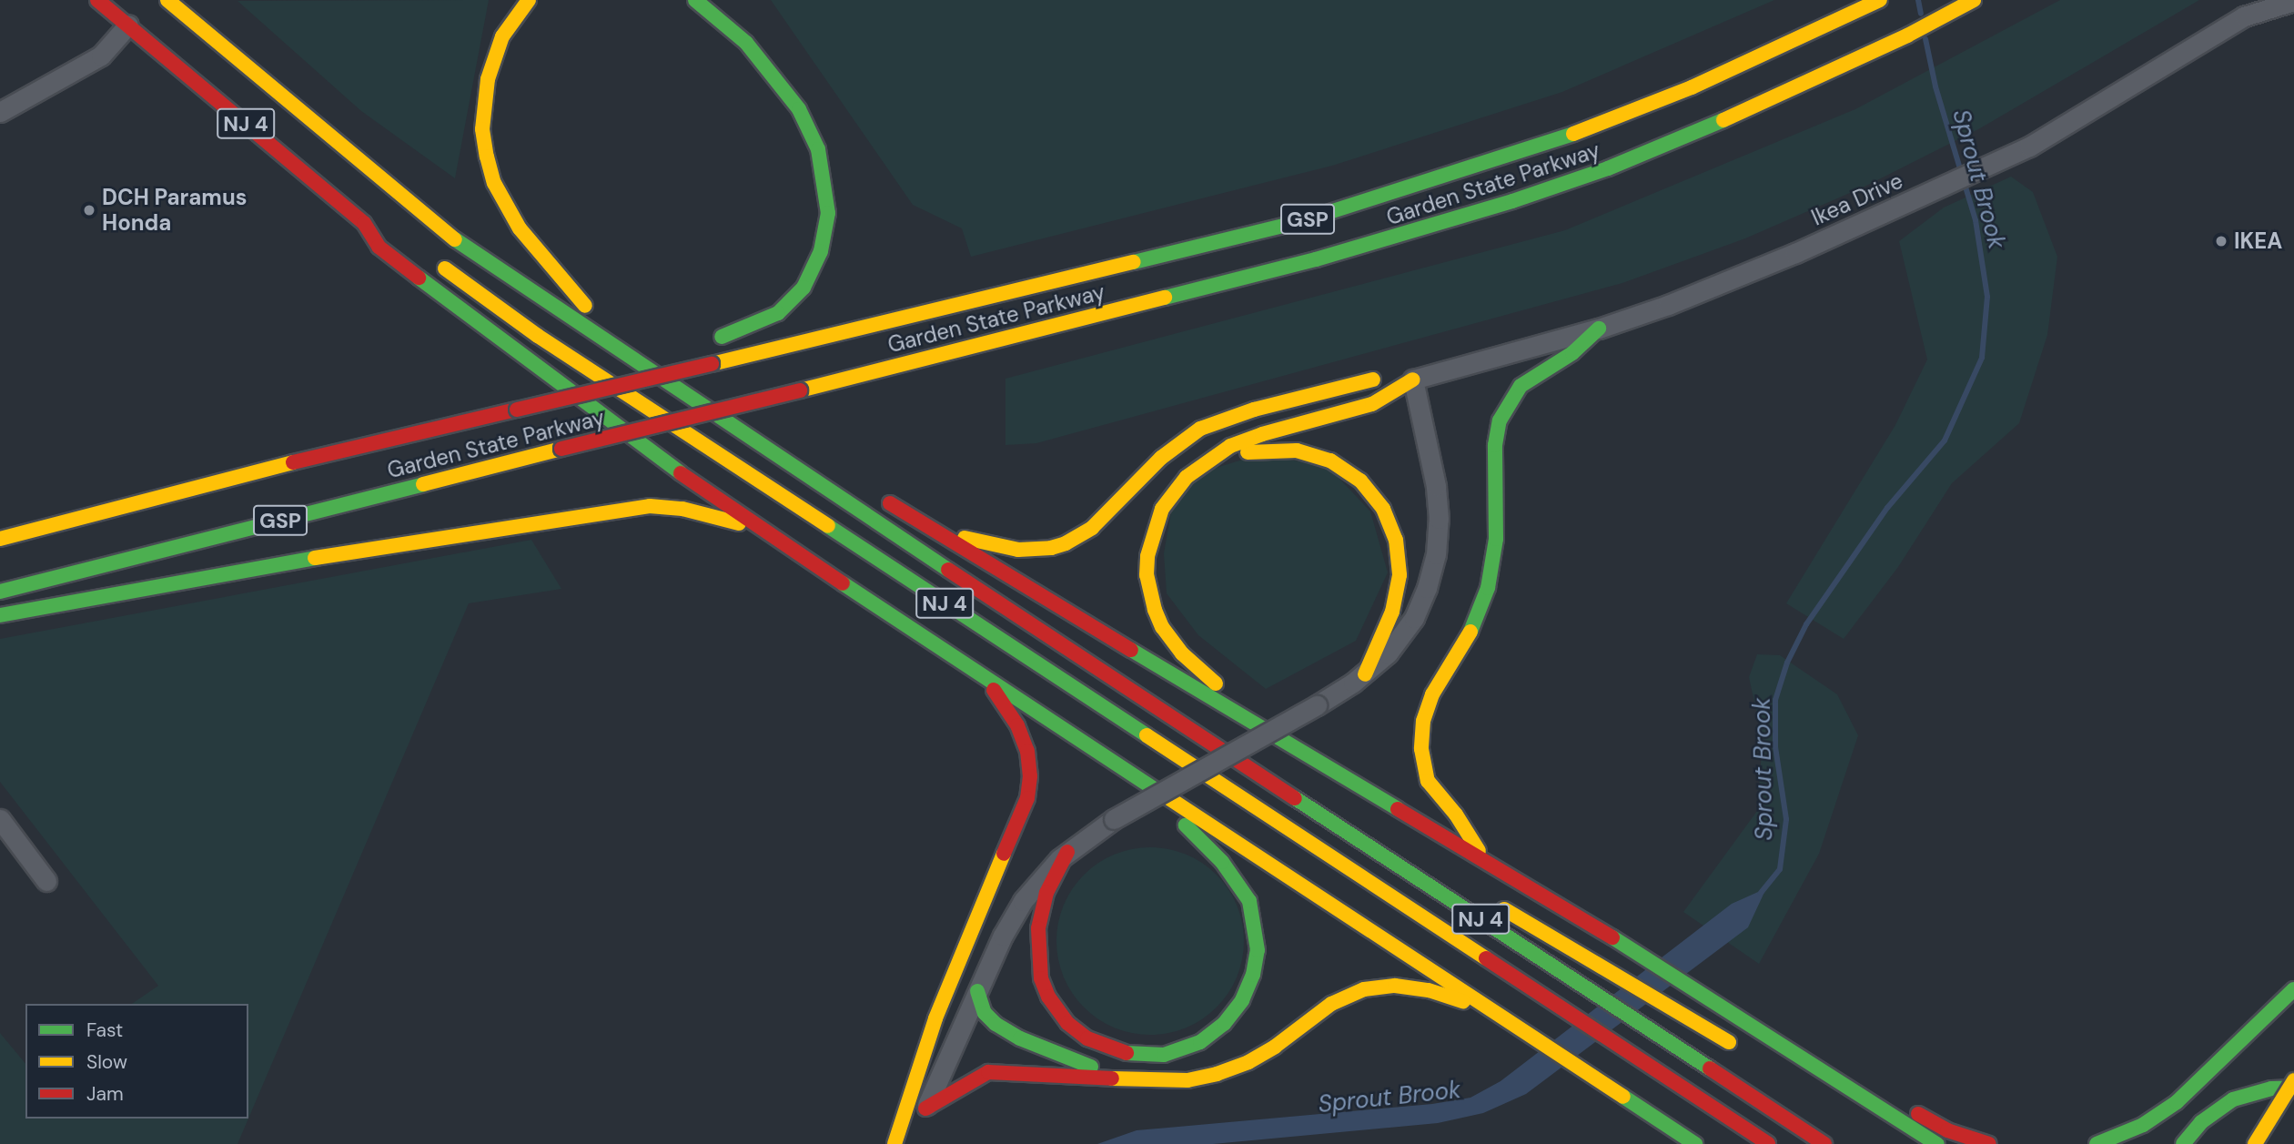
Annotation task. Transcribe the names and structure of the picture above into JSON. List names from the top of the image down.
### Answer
{
  "streets": {
    "highway": ["NJ 4", "Garden State Parkway", "GSP"],
    "street": ["Ikea Drive"]
  },
  "water": ["Sprout Brook"],
  "places": ["DCH Paramus Honda", "IKEA"],
  "legend": ["Fast", "Slow", "Jam"]
}
